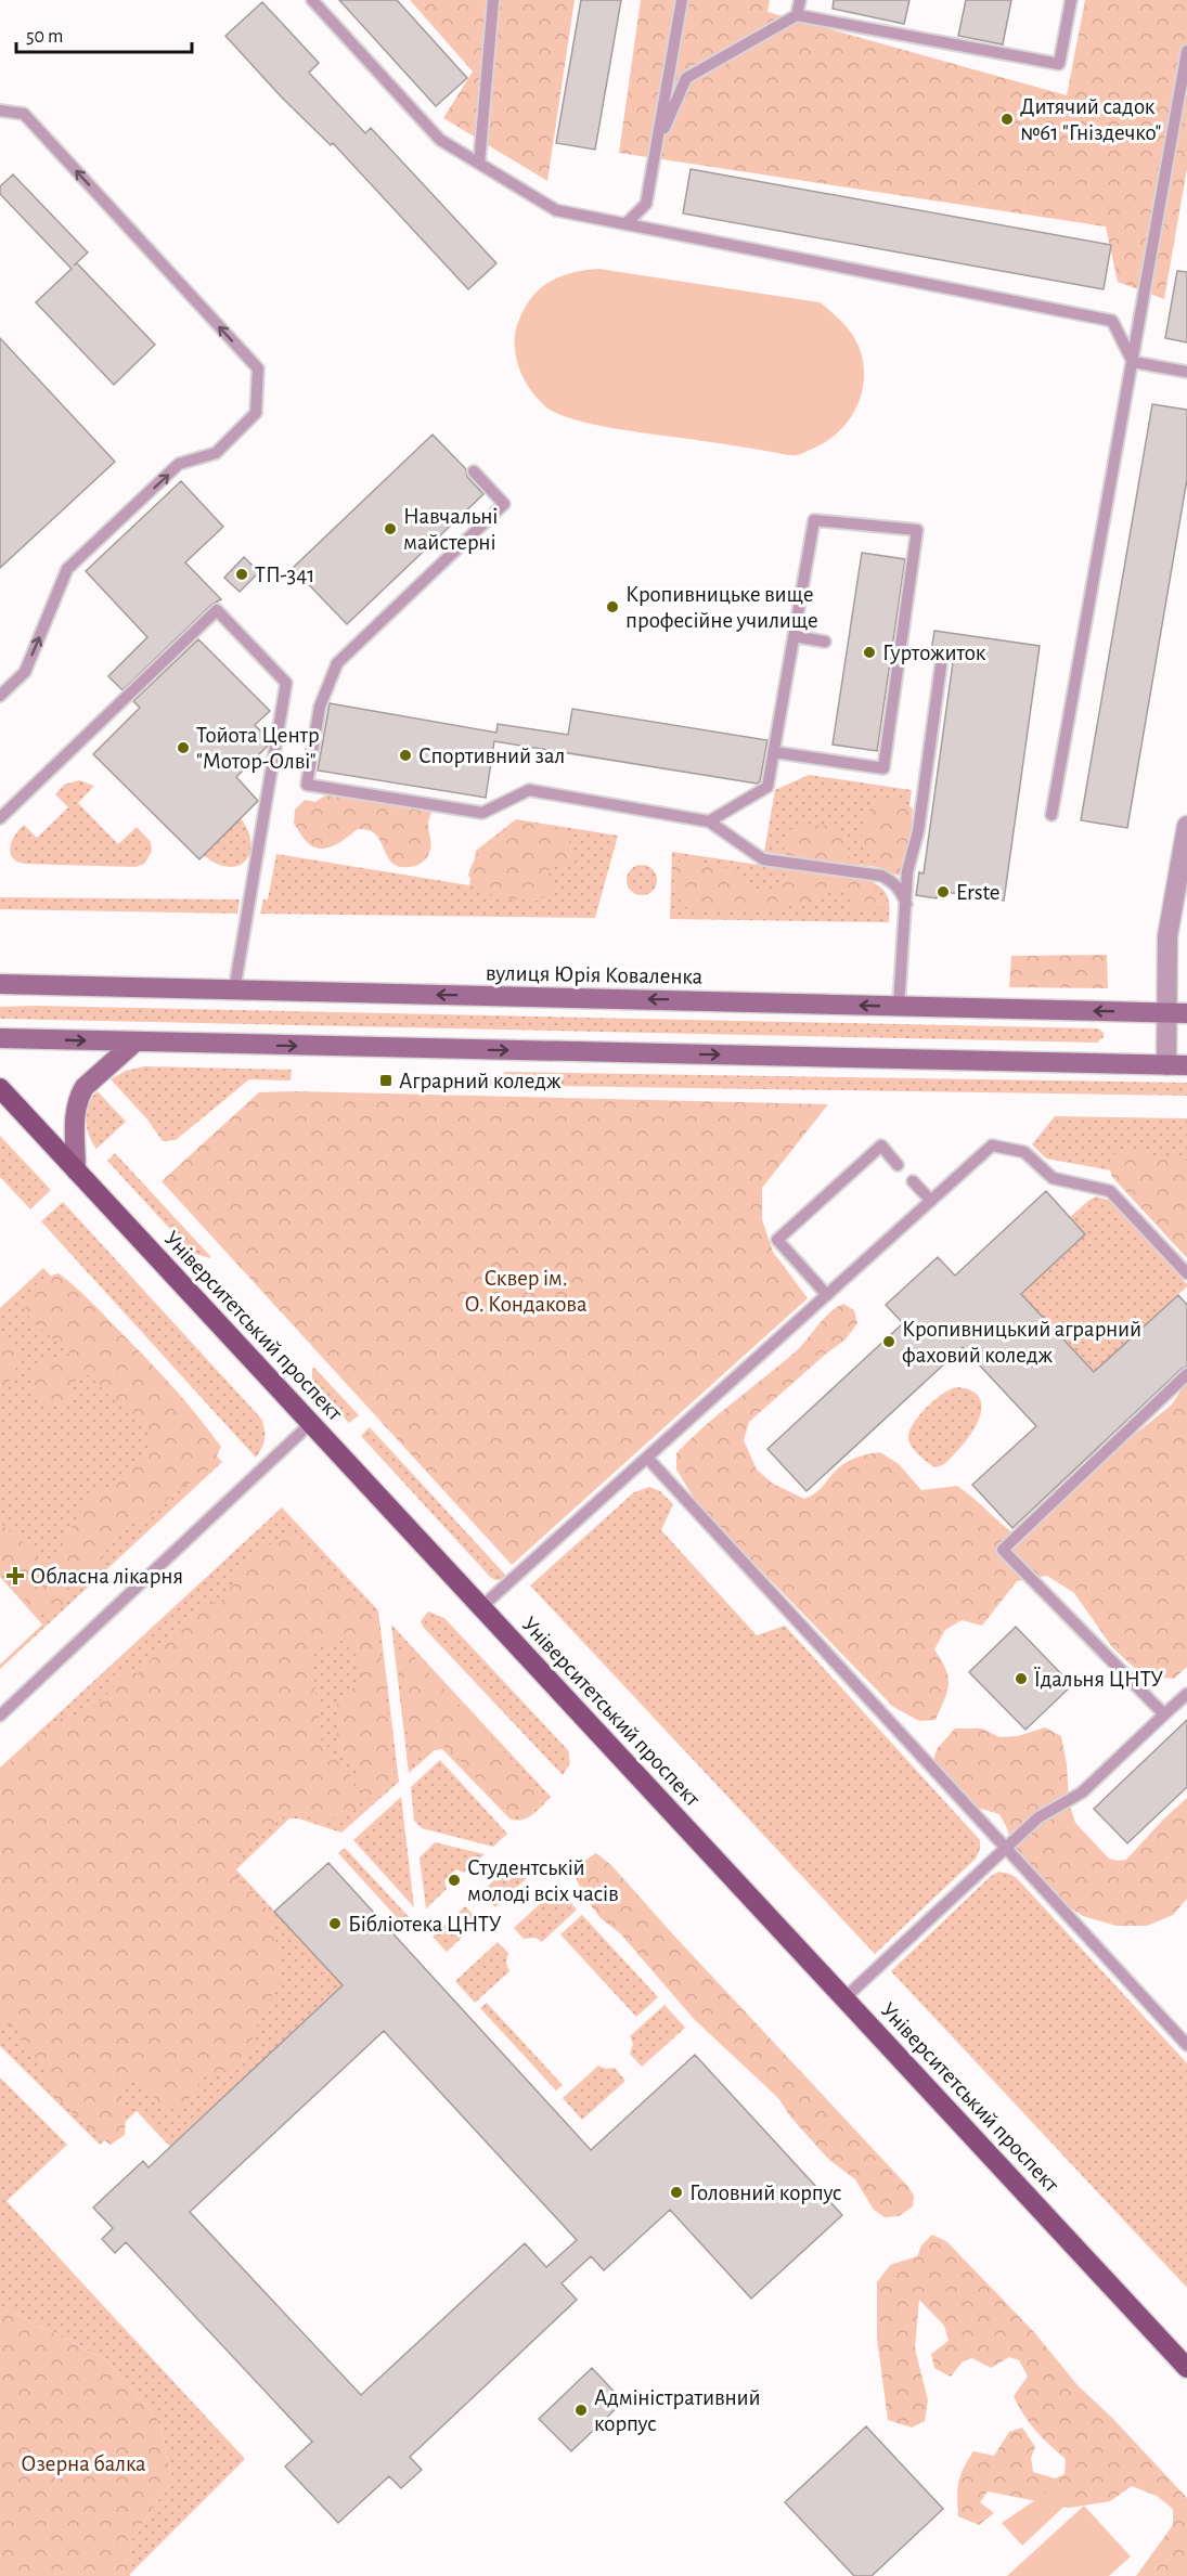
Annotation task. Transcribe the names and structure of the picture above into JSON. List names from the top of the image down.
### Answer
{
  "streets": {
    "main road": ["вулиця Юрія Коваленка", "Університетський проспект"]
  },
  "parks": ["Сквер ім. О. Кондакова", "Озерна балка"],
  "places": {
    "other": [
      "Дитячий садок №61 \"Гніздечко\"",
      "Навчальні майстерні",
      "ТП-341",
      "Кропивницьке вище професійне училище",
      "Гуртожиток",
      "Тойота Центр \"Мотор-Олві\"",
      "Спортивний зал",
      "Erste",
      "Кропивницький аграрний фаховий коледж",
      "Їдальня ЦНТУ",
      "Студентській молоді всіх часів",
      "Бібліотека ЦНТУ",
      "Головний корпус",
      "Адміністративний корпус"
    ],
    "transit": ["Аграрний коледж"],
    "health": ["Обласна лікарня"]
  },
  "scale_bar": "50 m"
}
